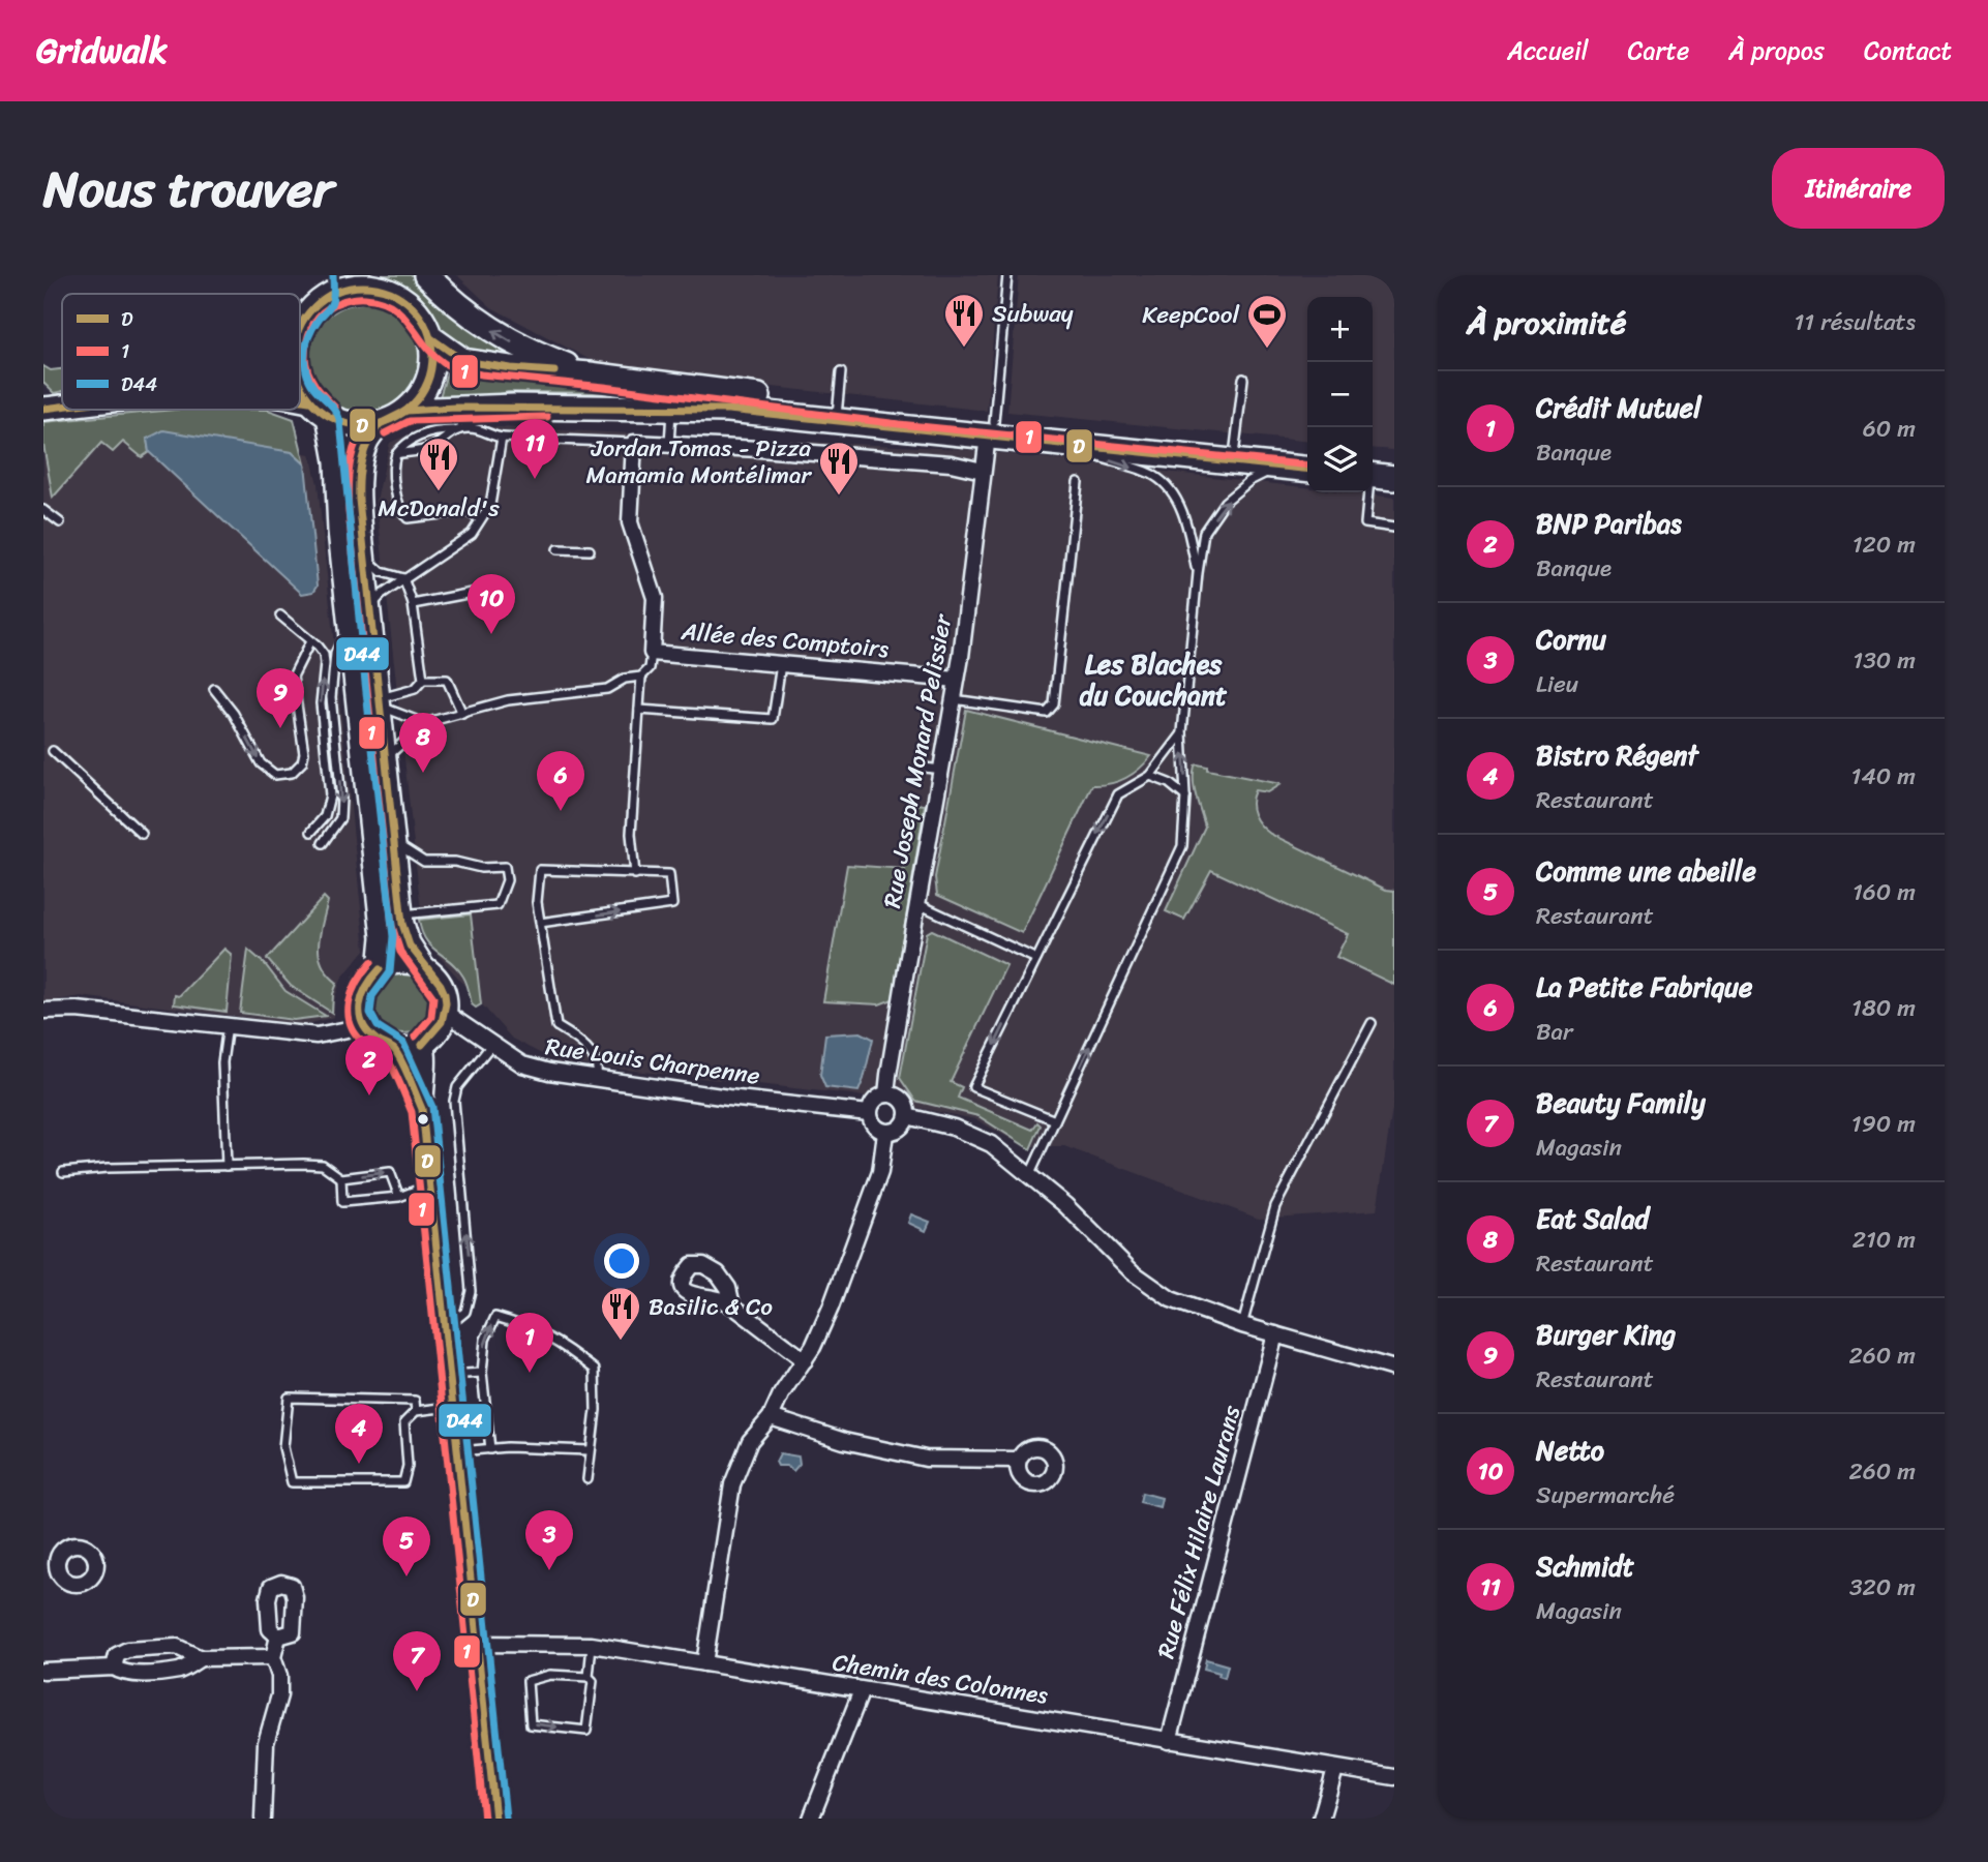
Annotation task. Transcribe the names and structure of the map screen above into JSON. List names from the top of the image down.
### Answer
{
  "streets": {
    "street": [
      "Allée des Comptoirs",
      "Rue Joseph Monard Pelissier",
      "Rue Louis Charpenne",
      "Rue Félix Hilaire Laurans",
      "Chemin des Colonnes"
    ]
  },
  "crossings": [
    ["Allée des Comptoirs", "Rue Joseph Monard Pelissier"],
    ["Rue Joseph Monard Pelissier", "Rue Louis Charpenne"],
    ["Rue Félix Hilaire Laurans", "Chemin des Colonnes"]
  ],
  "districts": ["Les Blaches du Couchant"],
  "places": {
    "restaurant": [
      "Subway",
      "McDonald's",
      "Jordan Tomas - Pizza Mamamia Montélimar",
      "Basilic & Co"
    ],
    "sports": ["KeepCool"]
  },
  "lines": ["transit line D44", "transit line D", "transit line 1"],
  "legend": ["D", "1", "D44"],
  "page": {
    "header": "Gridwalk",
    "nav": [
      "Accueil",
      "Carte",
      "À propos",
      "Contact"
    ],
    "title": "Nous trouver",
    "buttons": "Itinéraire",
    "heading": ["À proximité", "11 résultats"],
    "map_buttons": ["+", "−"],
    "list": [
      {
        "mark": "1",
        "name": "Crédit Mutuel",
        "note": "Banque",
        "value": "60 m"
      },
      {
        "mark": "2",
        "name": "BNP Paribas",
        "note": "Banque",
        "value": "120 m"
      },
      {
        "mark": "3",
        "name": "Cornu",
        "note": "Lieu",
        "value": "130 m"
      },
      {
        "mark": "4",
        "name": "Bistro Régent",
        "note": "Restaurant",
        "value": "140 m"
      },
      {
        "mark": "5",
        "name": "Comme une abeille",
        "note": "Restaurant",
        "value": "160 m"
      },
      {
        "mark": "6",
        "name": "La Petite Fabrique",
        "note": "Bar",
        "value": "180 m"
      },
      {
        "mark": "7",
        "name": "Beauty Family",
        "note": "Magasin",
        "value": "190 m"
      },
      {
        "mark": "8",
        "name": "Eat Salad",
        "note": "Restaurant",
        "value": "210 m"
      },
      {
        "mark": "9",
        "name": "Burger King",
        "note": "Restaurant",
        "value": "260 m"
      },
      {
        "mark": "10",
        "name": "Netto",
        "note": "Supermarché",
        "value": "260 m"
      },
      {
        "mark": "11",
        "name": "Schmidt",
        "note": "Magasin",
        "value": "320 m"
      }
    ],
    "pins": [
      "11",
      "10",
      "9",
      "8",
      "6",
      "2",
      "1",
      "4",
      "3",
      "5",
      "7"
    ]
  }
}
